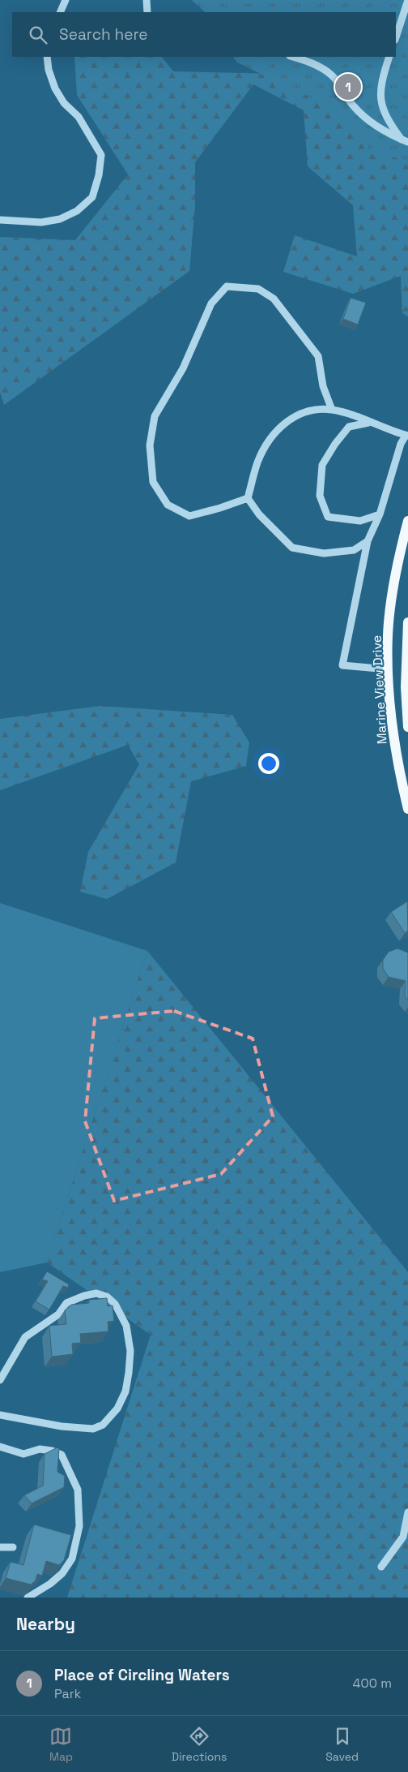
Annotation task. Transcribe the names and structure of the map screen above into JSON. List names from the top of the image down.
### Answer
{
  "streets": {
    "main road": ["Marine View Drive"]
  },
  "page": {
    "search": "Search here",
    "pins": "1",
    "heading": "Nearby",
    "list": [
      {
        "mark": "1",
        "name": "Place of Circling Waters",
        "note": "Park",
        "value": "400 m"
      }
    ],
    "nav": ["Map", "Directions", "Saved"]
  }
}
